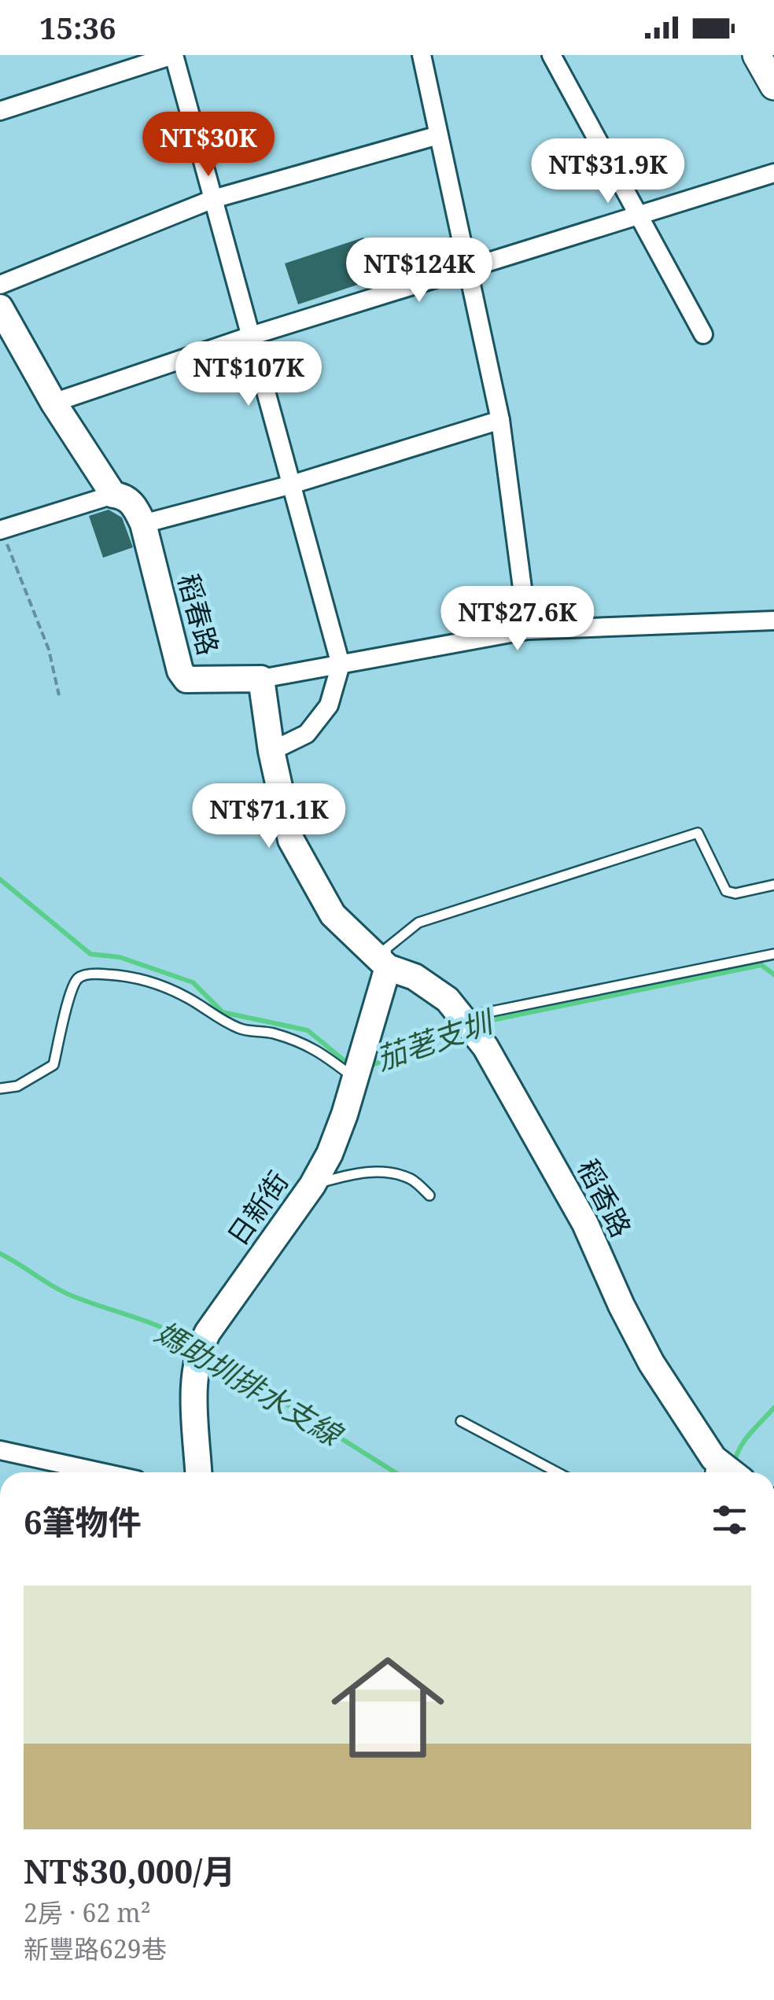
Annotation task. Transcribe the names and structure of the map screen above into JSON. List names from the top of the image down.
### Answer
{
  "streets": {
    "street": ["稻春路", "稻香路", "日新街"]
  },
  "crossings": [
    ["稻香路", "日新街"]
  ],
  "water": ["茄荖支圳", "媽助圳排水支線"],
  "page": {
    "status": "15:36",
    "price": [
      "NT$30K",
      "NT$31.9K",
      "NT$124K",
      "NT$107K",
      "NT$27.6K",
      "NT$71.1K"
    ],
    "heading": "6筆物件",
    "list": [
      {
        "name": "NT$30,000/月",
        "note": "2房 · 62 m² · 新豐路629巷"
      }
    ]
  }
}
